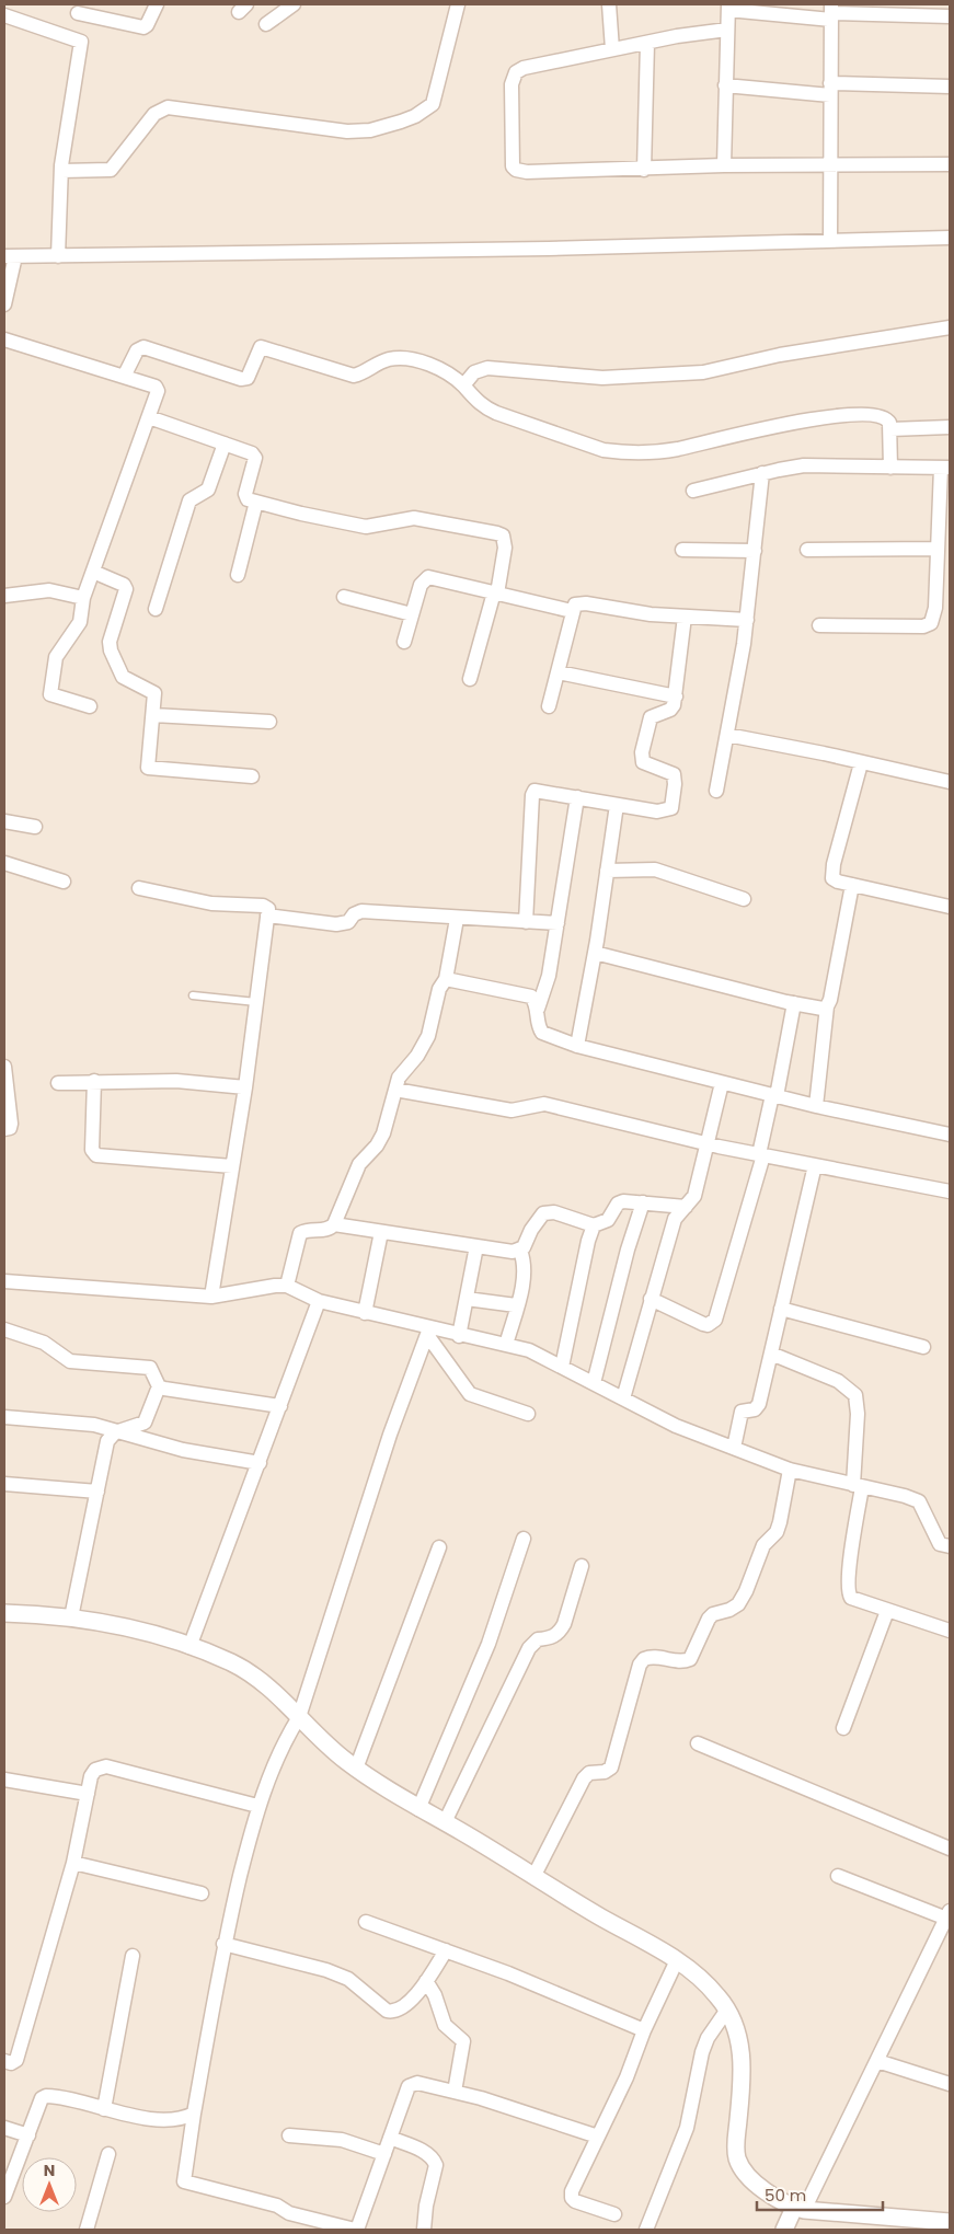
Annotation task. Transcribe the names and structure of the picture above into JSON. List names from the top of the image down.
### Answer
{
  "scale_bar": "50 m",
  "north": "top"
}
